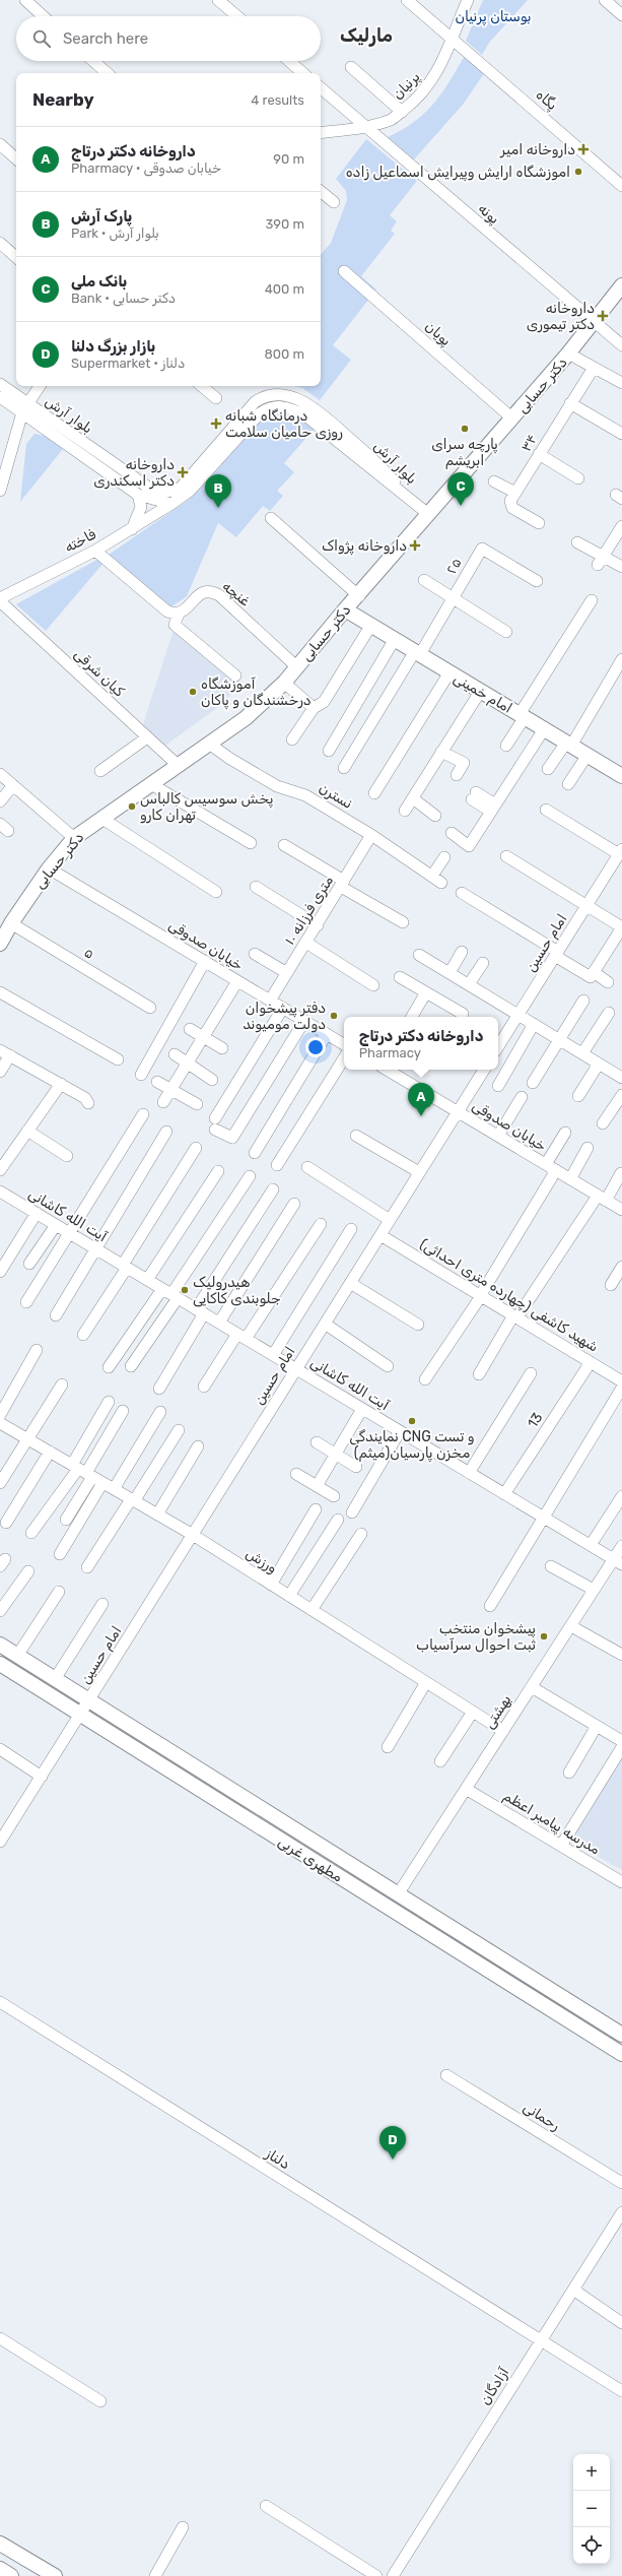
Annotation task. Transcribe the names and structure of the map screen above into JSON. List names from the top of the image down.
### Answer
{
  "streets": {
    "main road": ["دکتر حسابی", "امام خمینی", "مطهری غربی"],
    "street": [
      "پرنیان",
      "پگاه",
      "پونه",
      "پویان",
      "بلوار آرش",
      "۳۴",
      "فاخته",
      "۲۵",
      "غنچه",
      "کیان شرقی",
      "نسترن",
      "۱۰ متری فرزانه",
      "امام حسین",
      "خیابان صدوقی",
      "۵",
      "آیت الله کاشانی",
      "شهید کاشفی (چهارده متری احداثی)",
      "13",
      "ورزش",
      "بهشتی",
      "مدرسه پیامبر اعظم",
      "رحمانی",
      "دلناز",
      "آزادگان"
    ]
  },
  "crossings": [
    ["پرنیان", "پگاه"],
    ["پرنیان", "پونه"],
    ["پونه", "دکتر حسابی"],
    ["پویان", "دکتر حسابی"],
    ["دکتر حسابی", "غنچه"],
    ["دکتر حسابی", "کیان شرقی"],
    ["دکتر حسابی", "امام خمینی"],
    ["دکتر حسابی", "نسترن"],
    ["دکتر حسابی", "خیابان صدوقی"],
    ["دکتر حسابی", "۵"],
    ["بلوار آرش", "فاخته"],
    ["فاخته", "کیان شرقی"],
    ["۲۵", "امام خمینی"],
    ["نسترن", "۱۰ متری فرزانه"],
    ["۱۰ متری فرزانه", "خیابان صدوقی"],
    ["امام حسین", "خیابان صدوقی"],
    ["امام حسین", "آیت الله کاشانی"],
    ["امام حسین", "شهید کاشفی (چهارده متری احداثی)"],
    ["امام حسین", "ورزش"],
    ["امام حسین", "مطهری غربی"],
    ["آیت الله کاشانی", "13"],
    ["آیت الله کاشانی", "بهشتی"],
    ["شهید کاشفی (چهارده متری احداثی)", "13"],
    ["ورزش", "بهشتی"],
    ["بهشتی", "مدرسه پیامبر اعظم"],
    ["بهشتی", "مطهری غربی"],
    ["دلناز", "آزادگان"]
  ],
  "districts": ["مارلیک"],
  "parks": ["بوستان پرنیان"],
  "places": {
    "health": [
      "داروخانه امیر",
      "داروخانه دکتر تیموری",
      "درمانگاه شبانه روزی حامیان سلامت",
      "داروخانه دکتر اسکندری",
      "داروخانه پژواک"
    ],
    "other": [
      "اموزشگاه ارایش وپیرایش اسماعیل زاده",
      "پارچه سرای ابریشم",
      "آموزشگاه درخشندگان و پاکان",
      "پخش سوسیس کالباس تهران کارو",
      "دفتر پیشخوان دولت مومیوند",
      "هیدرولیک جلوبندی کاکایی",
      "نمایندگی CNG و تست مخزن پارسیان(میثم)",
      "پیشخوان منتخب ثبت احوال سرآسیاب"
    ]
  },
  "page": {
    "search": "Search here",
    "heading": ["Nearby", "4 results"],
    "list": [
      {
        "mark": "A",
        "name": "داروخانه دکتر درتاج",
        "note": "Pharmacy · خیابان صدوقی",
        "value": "90 m"
      },
      {
        "mark": "B",
        "name": "پارک آرش",
        "note": "Park · بلوار آرش",
        "value": "390 m"
      },
      {
        "mark": "C",
        "name": "بانک ملی",
        "note": "Bank · دکتر حسابی",
        "value": "400 m"
      },
      {
        "mark": "D",
        "name": "بازار بزرگ دلنا",
        "note": "Supermarket · دلناز",
        "value": "800 m"
      }
    ],
    "pins": [
      "C",
      "B",
      "A",
      "D"
    ],
    "popup": ["داروخانه دکتر درتاج", "Pharmacy"],
    "map_buttons": ["+", "−"]
  }
}
